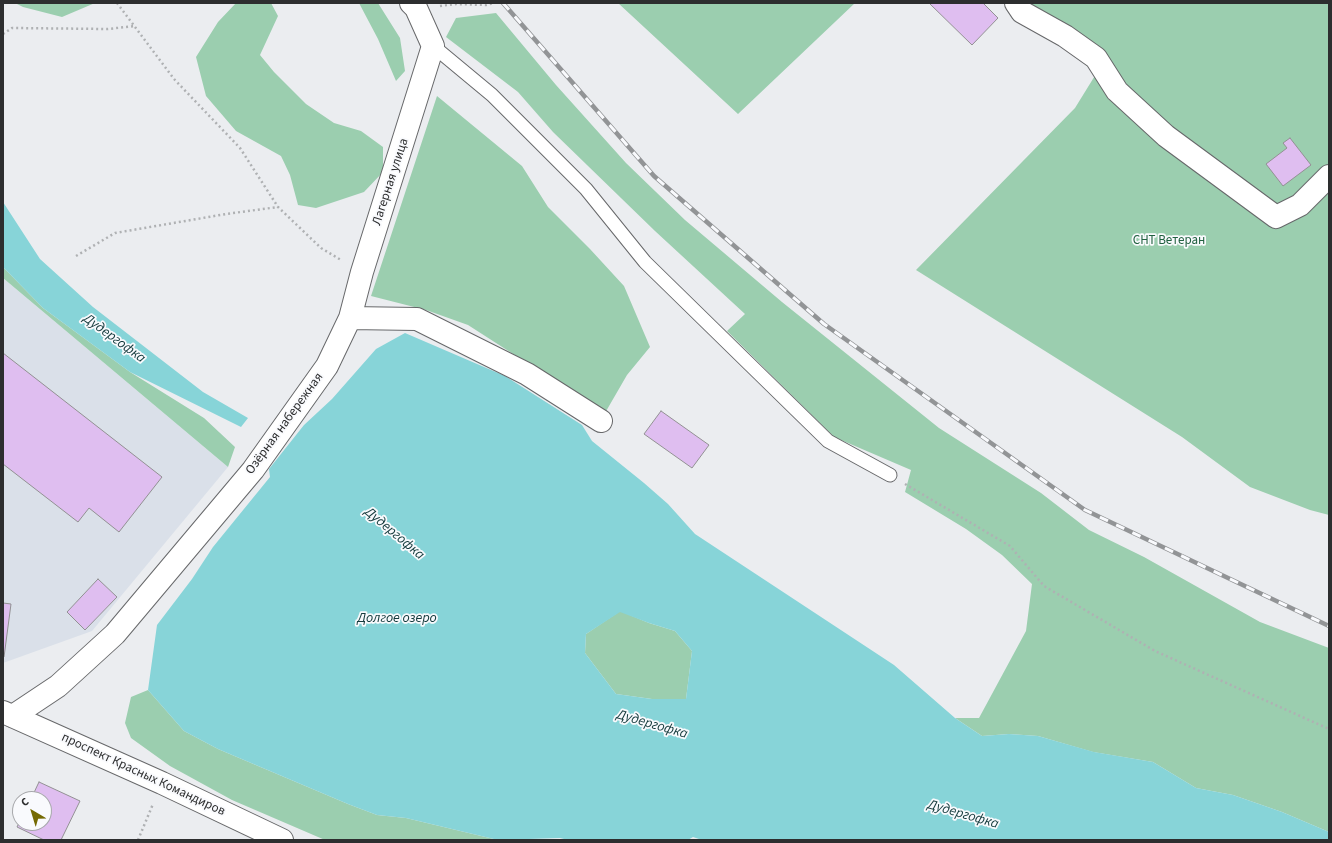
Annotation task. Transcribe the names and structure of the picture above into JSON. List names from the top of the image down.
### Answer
{
  "streets": {
    "street": ["Лагерная улица", "Озёрная набережная", "проспект Красных Командиров"]
  },
  "crossings": [
    ["Лагерная улица", "Озёрная набережная"],
    ["Озёрная набережная", "проспект Красных Командиров"]
  ],
  "water": ["Дудергофка", "Долгое озеро"],
  "parks": ["СНТ Ветеран"],
  "north": "top left"
}
